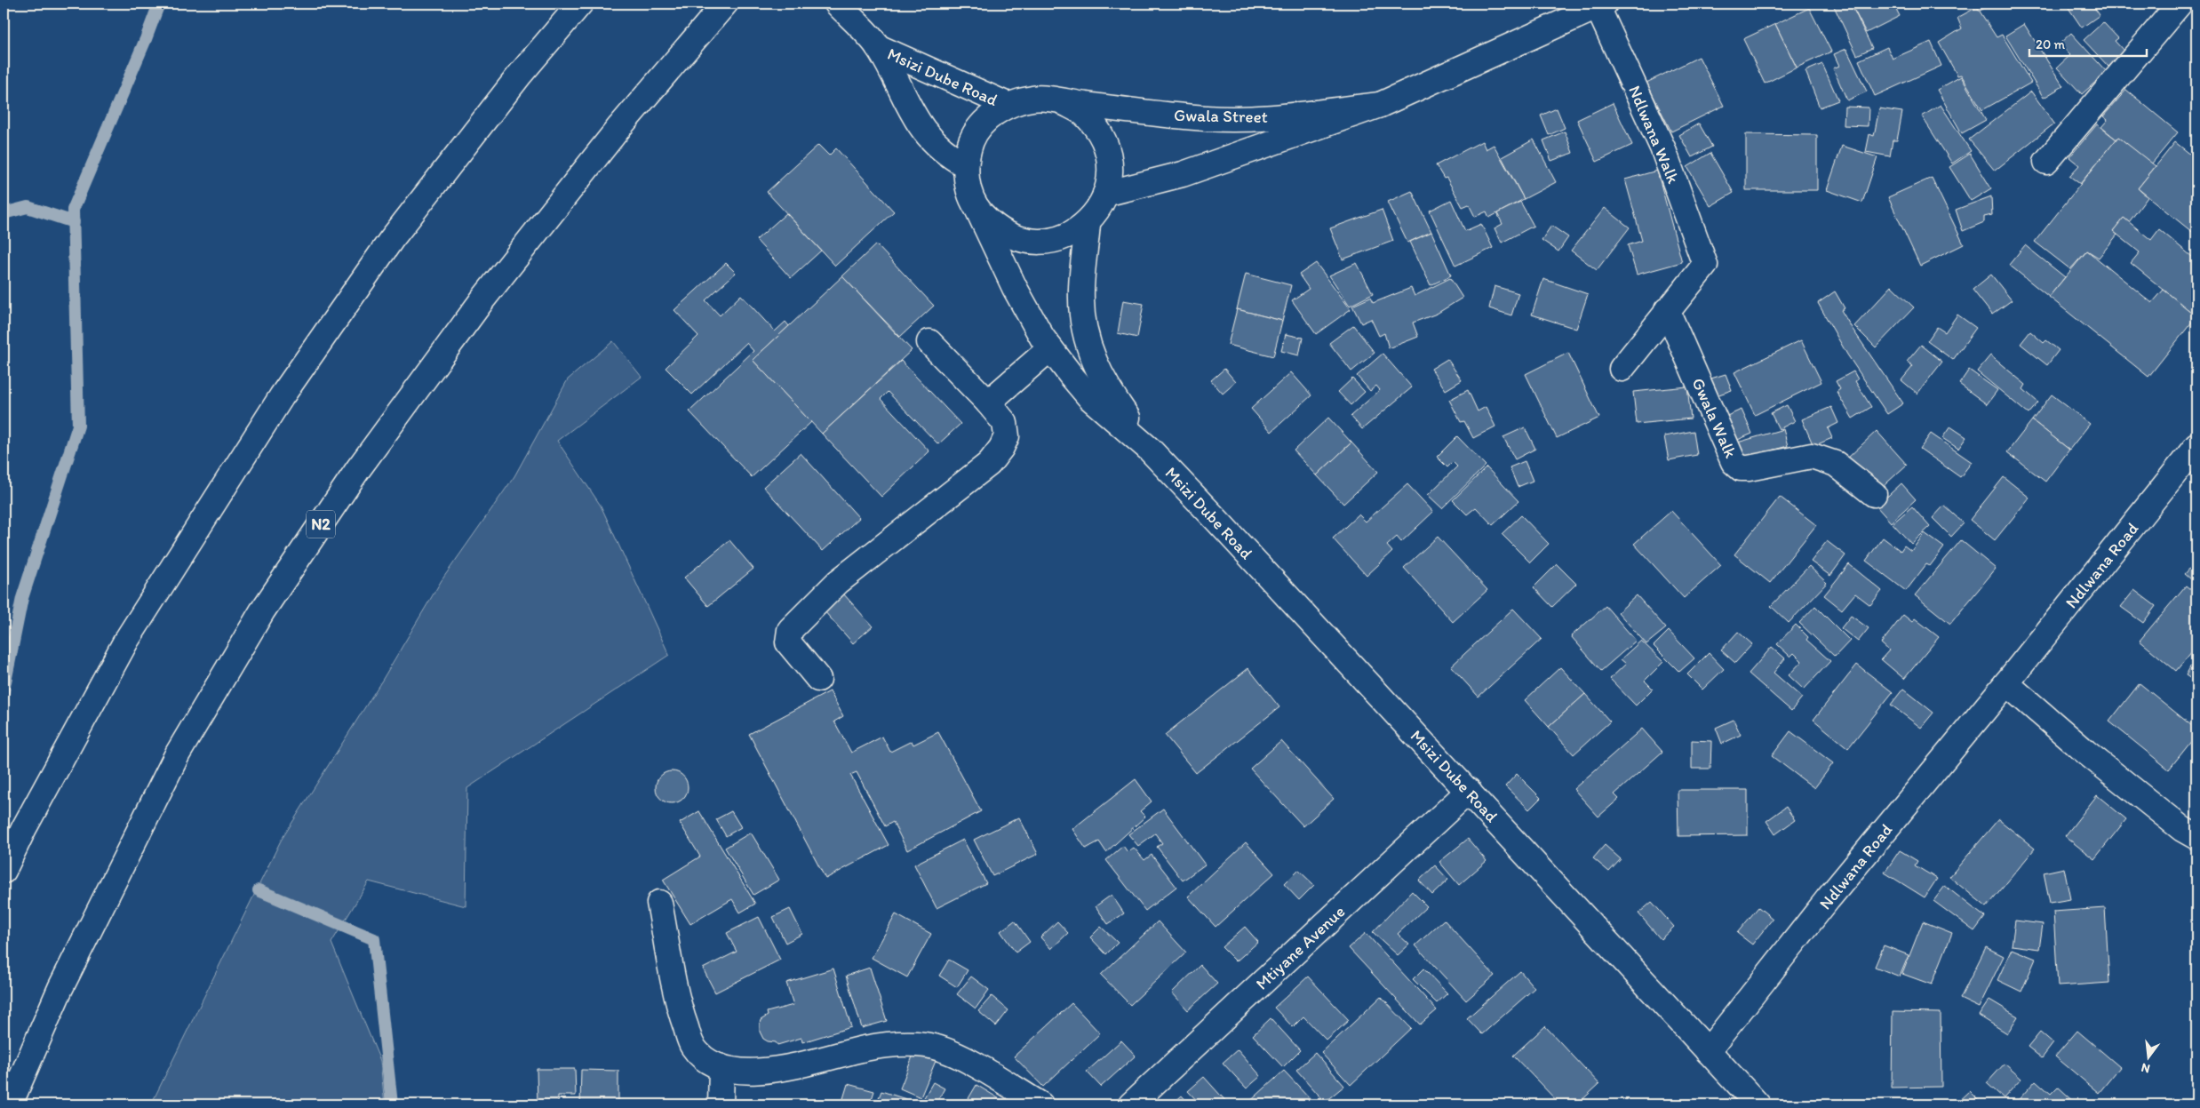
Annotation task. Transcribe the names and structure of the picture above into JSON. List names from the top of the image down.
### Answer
{
  "streets": {
    "main road": [
      "Msizi Dube Road",
      "Gwala Street",
      "Ndlwana Walk",
      "Gwala Walk",
      "N2",
      "Ndlwana Road",
      "Mtiyane Avenue"
    ]
  },
  "crossings": [
    ["Msizi Dube Road", "Gwala Street"],
    ["Msizi Dube Road", "Ndlwana Road"],
    ["Msizi Dube Road", "Mtiyane Avenue"],
    ["Gwala Street", "Ndlwana Walk"],
    ["Ndlwana Walk", "Gwala Walk"]
  ],
  "scale_bar": "20 m",
  "north": "bottom"
}
